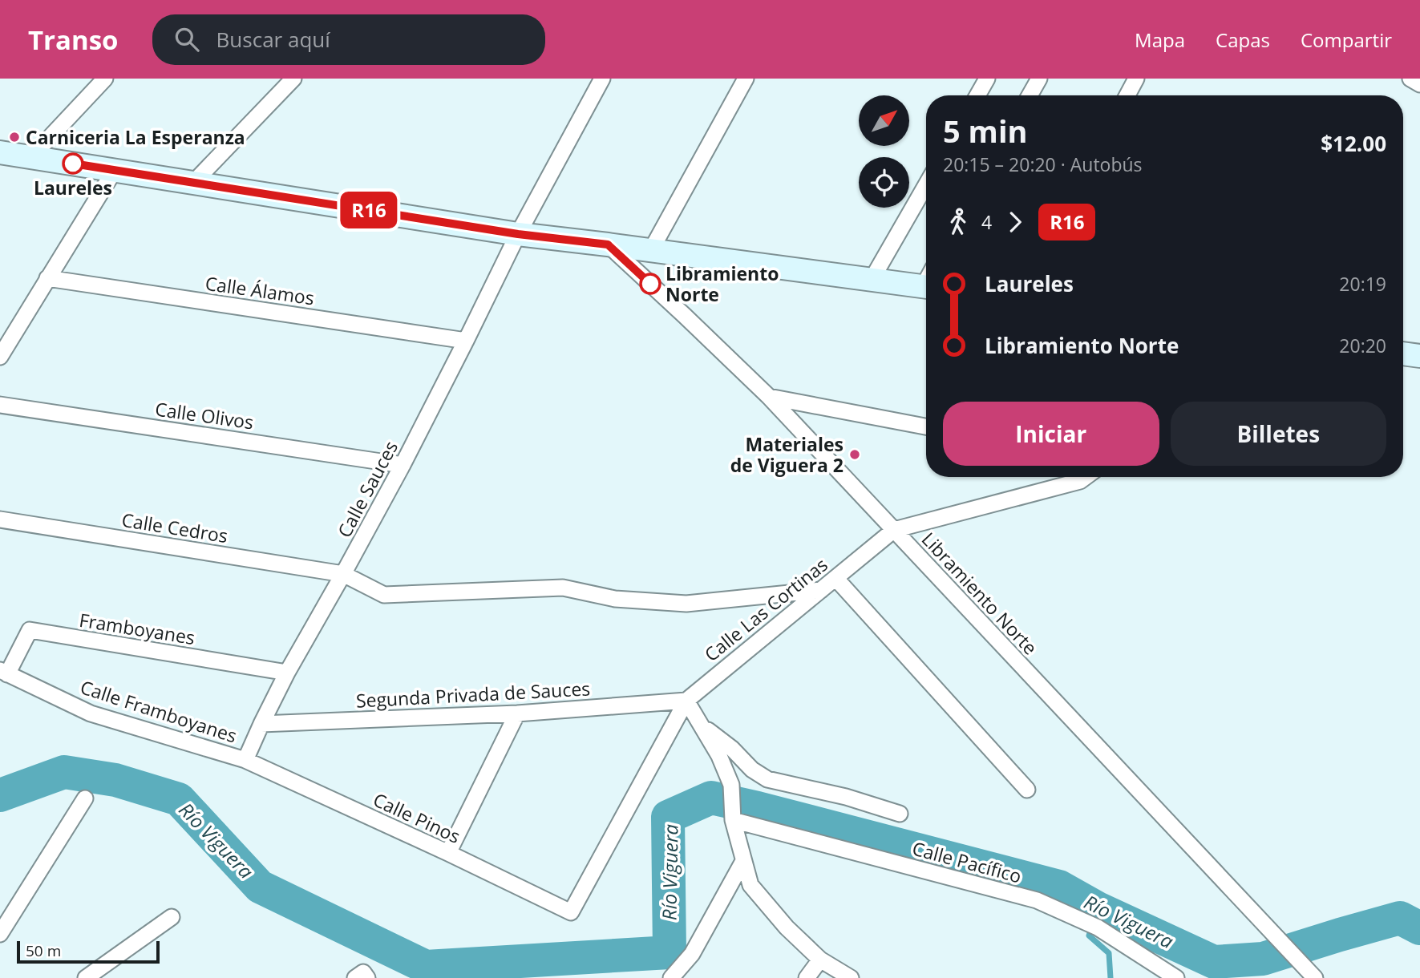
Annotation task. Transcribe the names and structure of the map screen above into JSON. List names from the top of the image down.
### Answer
{
  "streets": {
    "street": [
      "Calle Álamos",
      "Calle Olivos",
      "Calle Sauces",
      "Calle Cedros",
      "Libramiento Norte",
      "Calle Las Cortinas",
      "Framboyanes",
      "Segunda Privada de Sauces",
      "Calle Framboyanes",
      "Calle Pinos",
      "Calle Pacífico"
    ]
  },
  "crossings": [
    ["Calle Álamos", "Calle Sauces"],
    ["Calle Olivos", "Calle Sauces"],
    ["Calle Sauces", "Calle Cedros"],
    ["Calle Sauces", "Framboyanes"],
    ["Calle Sauces", "Segunda Privada de Sauces"],
    ["Calle Sauces", "Calle Framboyanes"],
    ["Calle Sauces", "Calle Pinos"],
    ["Calle Cedros", "Calle Las Cortinas"],
    ["Libramiento Norte", "Calle Las Cortinas"],
    ["Calle Las Cortinas", "Segunda Privada de Sauces"],
    ["Calle Las Cortinas", "Calle Pinos"],
    ["Framboyanes", "Calle Framboyanes"],
    ["Calle Framboyanes", "Calle Pinos"]
  ],
  "water": ["Río Viguera"],
  "places": [
    "Carniceria La Esperanza",
    "Laureles",
    "Libramiento Norte",
    "Materiales de Viguera 2"
  ],
  "lines": ["bus line R16"],
  "scale_bar": "50 m",
  "north": "top right",
  "page": {
    "header": "Transo",
    "search": "Buscar aquí",
    "nav": ["Mapa", "Capas", "Compartir"],
    "on_map": "R16",
    "heading": ["5 min", "20:15 – 20:20 · Autobús", "$12.00"],
    "legs": ["4", "R16"],
    "list": [
      {
        "name": "Laureles",
        "value": "20:19"
      },
      {
        "name": "Libramiento Norte",
        "value": "20:20"
      }
    ],
    "buttons": ["Iniciar", "Billetes"],
    "scale": "50 m"
  }
}
